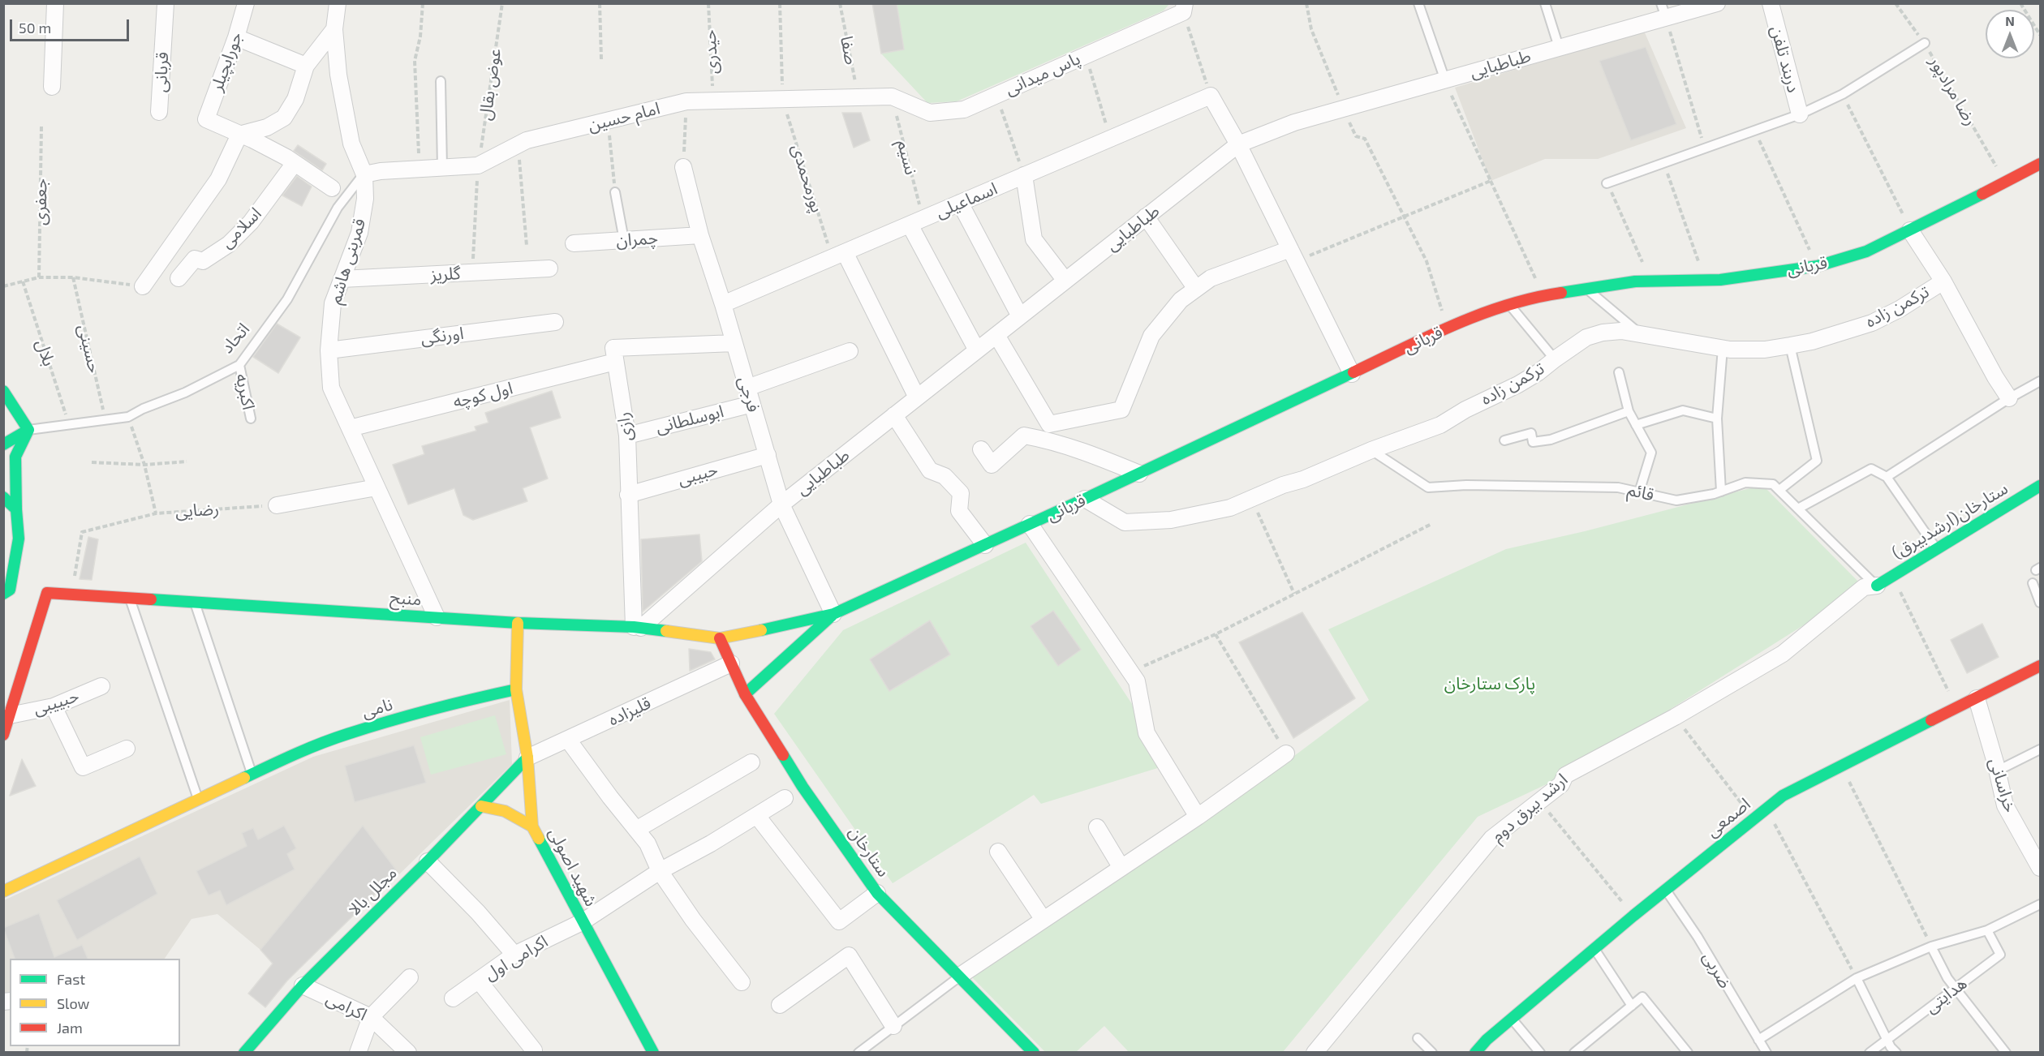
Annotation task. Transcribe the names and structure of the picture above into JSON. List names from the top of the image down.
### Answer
{
  "streets": {
    "main road": [
      "قربانی",
      "اتحاد",
      "ستارخان(ارشدبیرق)",
      "منبح",
      "نامی",
      "اصمعی",
      "ستارخان",
      "شهید اصولی",
      "مجلل بالا"
    ],
    "street": [
      "دربند تلفن",
      "جورابچیلر",
      "طباطبایی",
      "پاس میدانی",
      "امام حسین",
      "اسماعیلی",
      "اسلامی",
      "چمران",
      "قمربنی هاشم",
      "گلریز",
      "ترکمن زاده",
      "اورنگی",
      "فرجی",
      "اول کوچه",
      "ابوسلطانی",
      "رازی",
      "حبیبی",
      "حبییبی",
      "قلیزاده",
      "خراسانی",
      "ارشد بیرق دوم",
      "اکرامی اول",
      "اکرامی"
    ],
    "lane": [
      "اکبریه",
      "قائم",
      "ضربی",
      "هدایتی"
    ],
    "path": [
      "صفا",
      "حیدری",
      "عوض بقال",
      "رضا مرادپور",
      "نسیم",
      "پورمحمدی",
      "جعفری",
      "حسینی",
      "بلال",
      "رضایی"
    ]
  },
  "crossings": [
    ["صفا", "امام حسین"],
    ["حیدری", "امام حسین"],
    ["طباطبایی", "فرجی"],
    ["طباطبایی", "رازی"],
    ["طباطبایی", "منبح"],
    ["قربانی", "رضا مرادپور"],
    ["قربانی", "ترکمن زاده"],
    ["قربانی", "فرجی"],
    ["قربانی", "منبح"],
    ["پاس میدانی", "امام حسین"],
    ["پاس میدانی", "نسیم"],
    ["عوض بقال", "امام حسین"],
    ["عوض بقال", "گلریز"],
    ["امام حسین", "نسیم"],
    ["امام حسین", "پورمحمدی"],
    ["امام حسین", "قمربنی هاشم"],
    ["امام حسین", "اتحاد"],
    ["نسیم", "اسماعیلی"],
    ["پورمحمدی", "اسماعیلی"],
    ["اسماعیلی", "فرجی"],
    ["چمران", "فرجی"],
    ["قمربنی هاشم", "گلریز"],
    ["قمربنی هاشم", "اورنگی"],
    ["قمربنی هاشم", "اتحاد"],
    ["قمربنی هاشم", "اول کوچه"],
    ["قمربنی هاشم", "منبح"],
    ["ترکمن زاده", "قائم"],
    ["اتحاد", "حسینی"],
    ["اتحاد", "بلال"],
    ["اتحاد", "اکبریه"],
    ["فرجی", "ابوسلطانی"],
    ["فرجی", "حبیبی"],
    ["فرجی", "منبح"],
    ["اول کوچه", "رازی"],
    ["ابوسلطانی", "رازی"],
    ["رازی", "حبیبی"],
    ["رازی", "منبح"],
    ["قائم", "ستارخان(ارشدبیرق)"],
    ["قائم", "ارشد بیرق دوم"],
    ["رضایی", "منبح"],
    ["ستارخان(ارشدبیرق)", "ارشد بیرق دوم"],
    ["منبح", "حبییبی"],
    ["منبح", "ستارخان"],
    ["منبح", "شهید اصولی"],
    ["نامی", "شهید اصولی"],
    ["قلیزاده", "ستارخان"],
    ["قلیزاده", "شهید اصولی"],
    ["قلیزاده", "مجلل بالا"],
    ["خراسانی", "اصمعی"],
    ["اصمعی", "ضربی"],
    ["شهید اصولی", "مجلل بالا"],
    ["شهید اصولی", "اکرامی اول"],
    ["مجلل بالا", "اکرامی"]
  ],
  "parks": ["پارک ستارخان"],
  "legend": ["Fast", "Slow", "Jam"],
  "scale_bar": "50 m",
  "north": "top"
}
